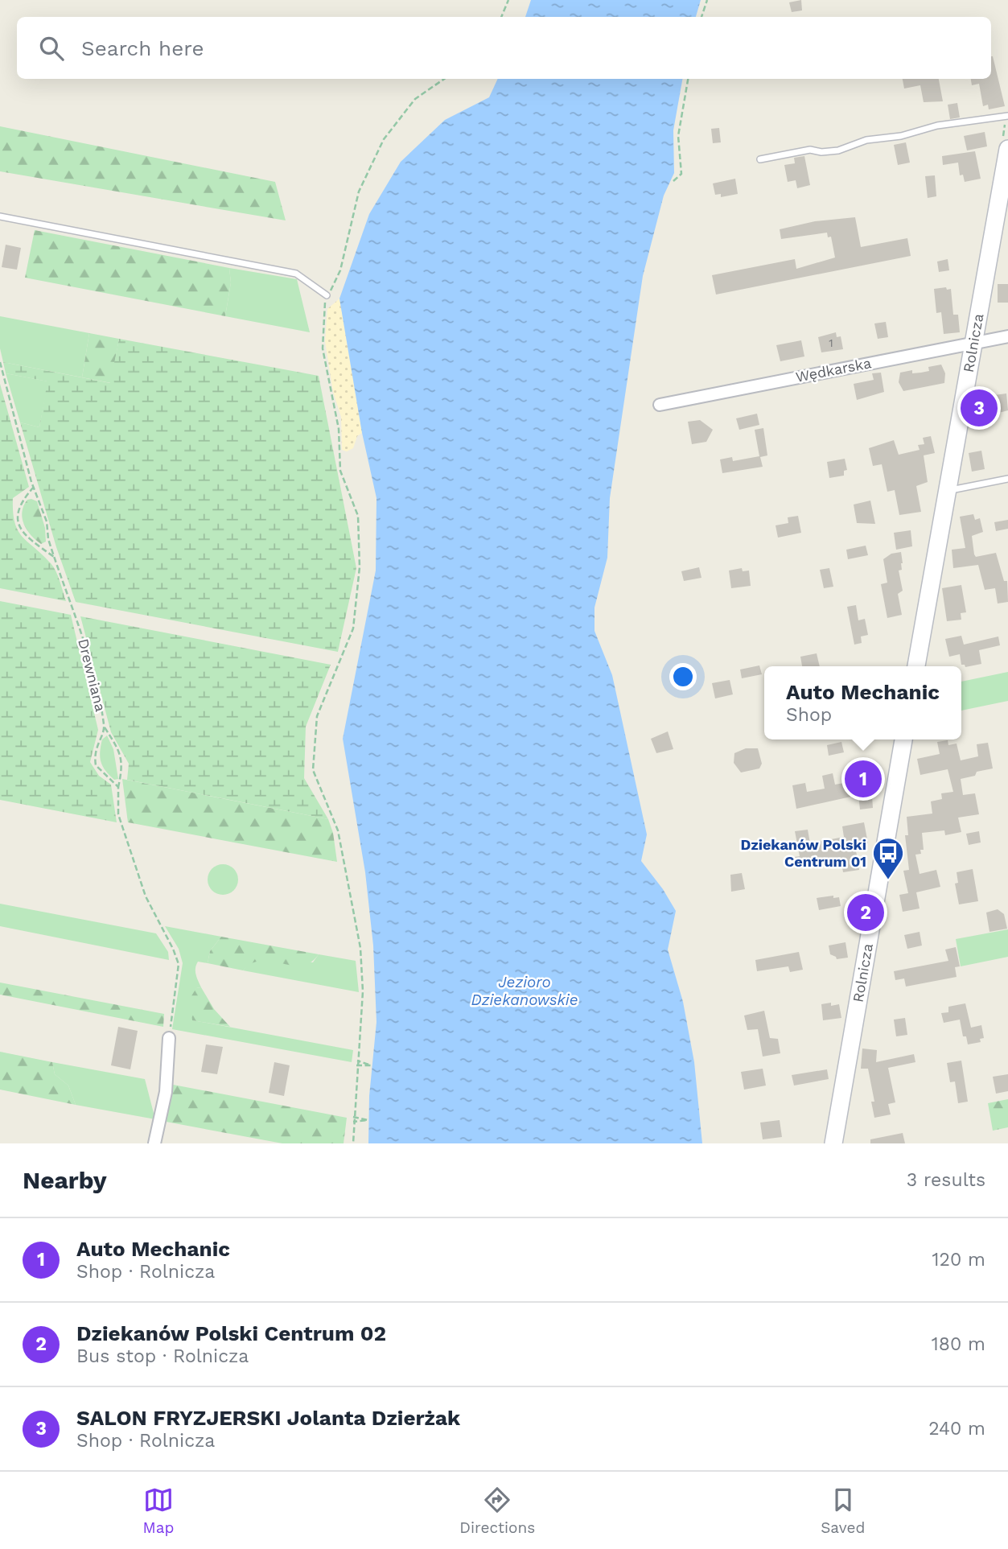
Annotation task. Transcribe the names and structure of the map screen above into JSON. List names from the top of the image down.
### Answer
{
  "streets": {
    "street": ["Rolnicza", "Wędkarska"],
    "path": ["Drewniana"]
  },
  "crossings": [
    ["Rolnicza", "Wędkarska"]
  ],
  "water": ["Jezioro Dziekanowskie"],
  "places": {
    "bus stop": ["Dziekanów Polski Centrum 01"]
  },
  "house_numbers": ["1"],
  "page": {
    "search": "Search here",
    "pins": ["3", "1", "2"],
    "popup": ["Auto Mechanic", "Shop"],
    "heading": ["Nearby", "3 results"],
    "list": [
      {
        "mark": "1",
        "name": "Auto Mechanic",
        "note": "Shop · Rolnicza",
        "value": "120 m"
      },
      {
        "mark": "2",
        "name": "Dziekanów Polski Centrum 02",
        "note": "Bus stop · Rolnicza",
        "value": "180 m"
      },
      {
        "mark": "3",
        "name": "SALON FRYZJERSKI Jolanta Dzierżak",
        "note": "Shop · Rolnicza",
        "value": "240 m"
      }
    ],
    "nav": ["Map", "Directions", "Saved"]
  }
}
